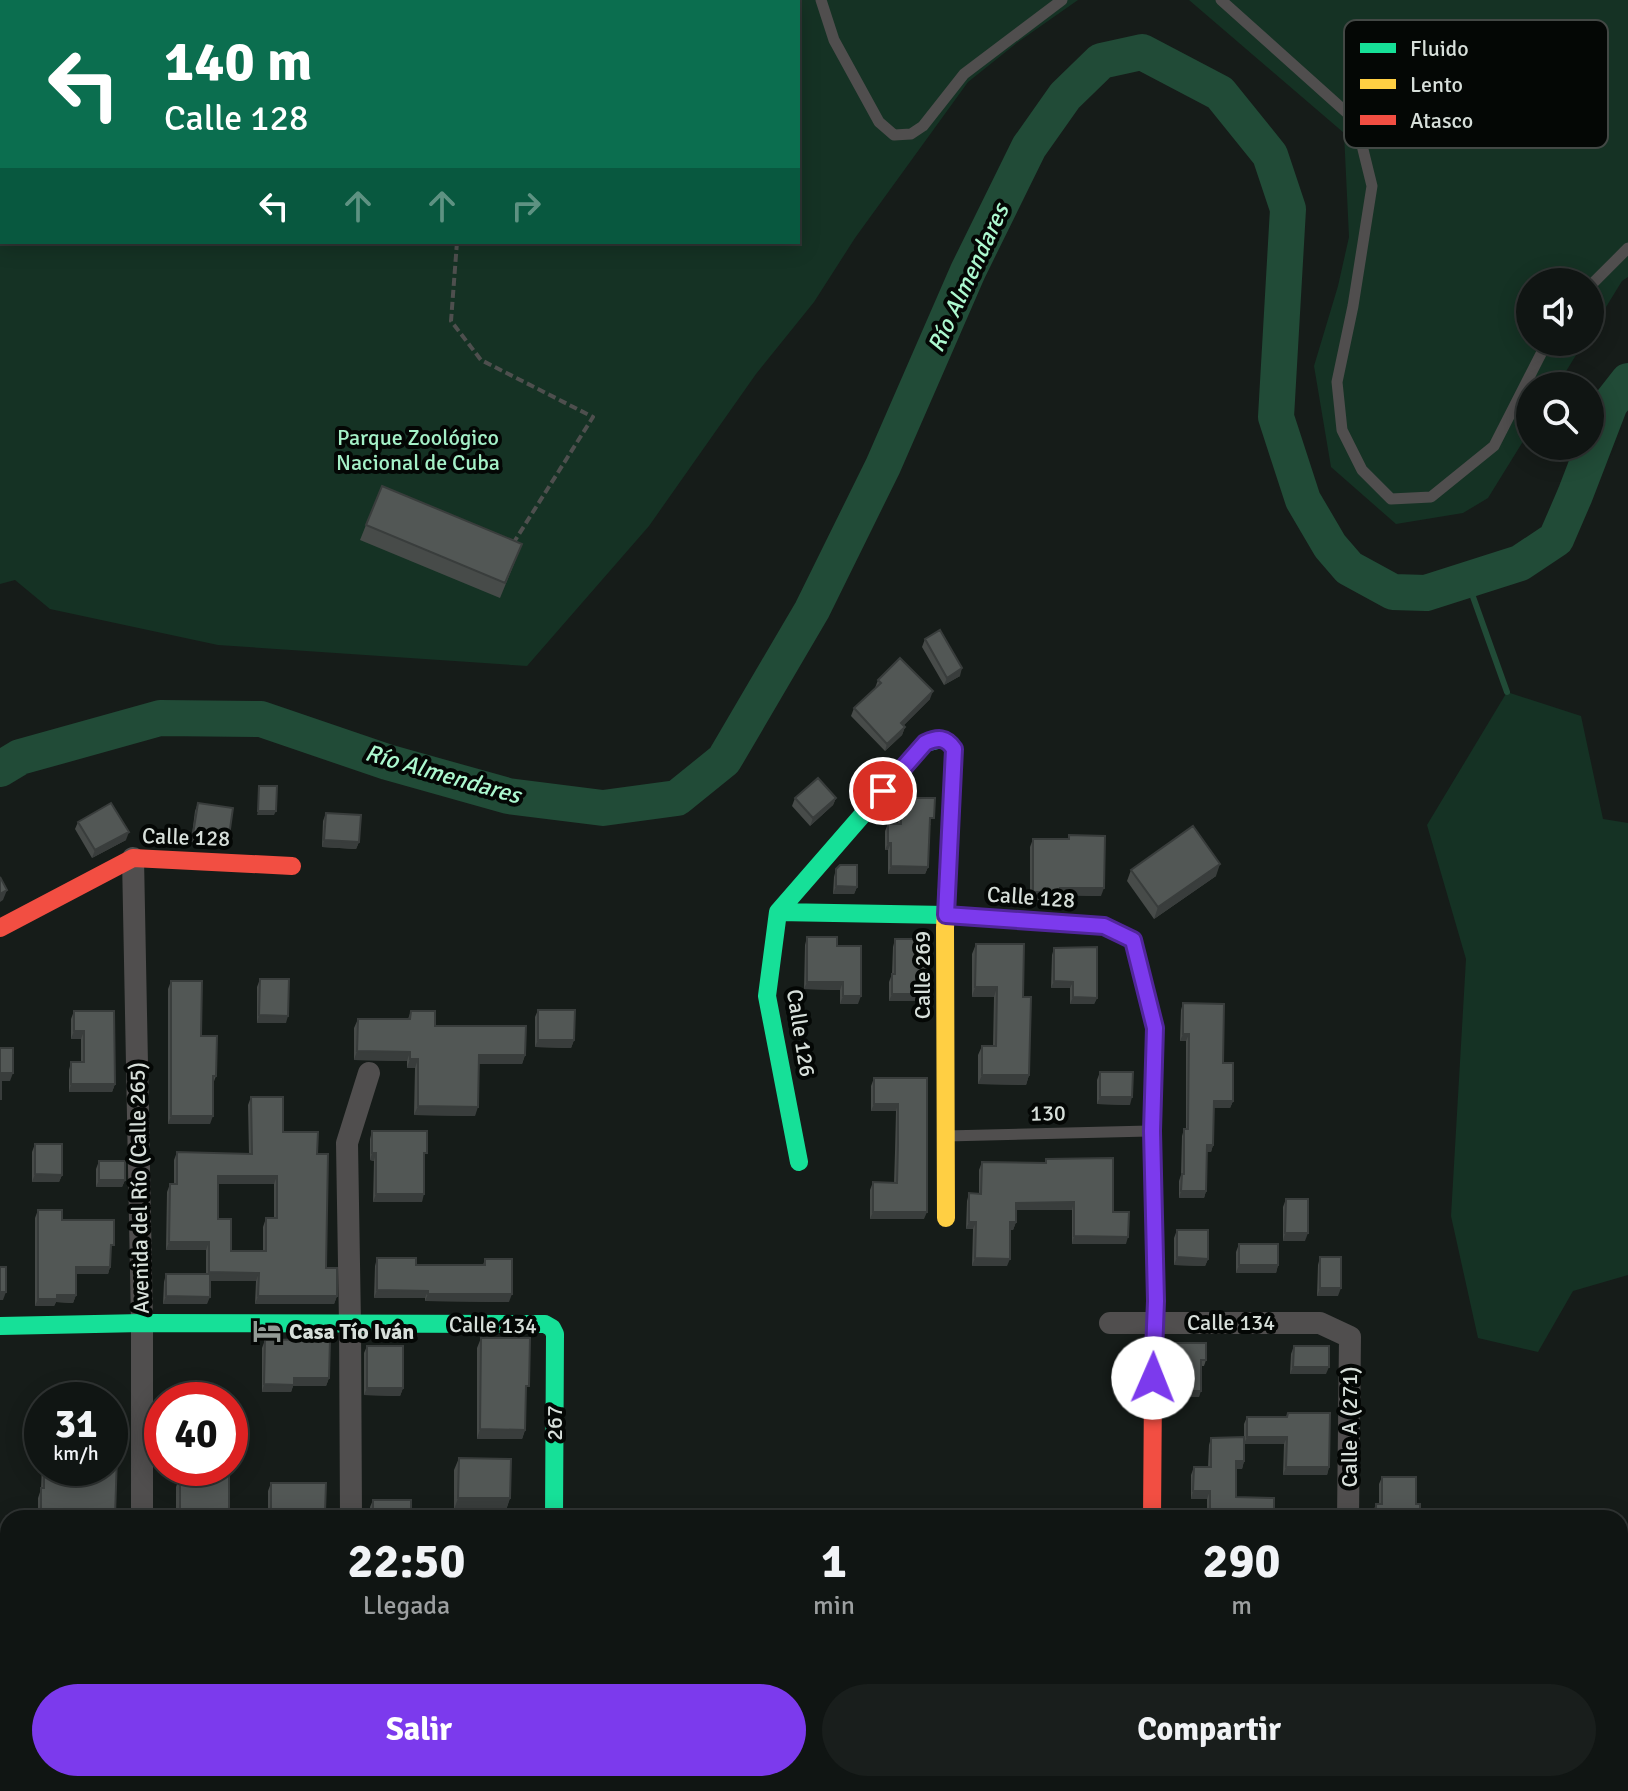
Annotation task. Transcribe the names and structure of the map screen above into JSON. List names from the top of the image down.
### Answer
{
  "streets": {
    "street": [
      "Calle 128",
      "Calle 269",
      "Calle 126",
      "Avenida del Río (Calle 265)",
      "Calle 134",
      "267",
      "Calle A (271)"
    ],
    "lane": ["130"]
  },
  "crossings": [
    ["Calle 128", "Calle 269"],
    ["Calle 128", "Calle 126"],
    ["Calle 128", "130"],
    ["Calle 128", "Avenida del Río (Calle 265)"],
    ["Calle 269", "Calle 126"],
    ["Calle 269", "130"],
    ["Avenida del Río (Calle 265)", "Calle 134"],
    ["Calle 134", "267"],
    ["Calle 134", "Calle A (271)"]
  ],
  "water": ["Río Almendares"],
  "parks": ["Parque Zoológico Nacional de Cuba"],
  "places": {
    "hotel": ["Casa Tío Iván"]
  },
  "legend": ["Fluido", "Lento", "Atasco"],
  "page": {
    "turn": ["140 m", "Calle 128"],
    "speed": "31 km/h",
    "limit": "40",
    "eta": [
      "22:50",
      "Llegada",
      "1",
      "min",
      "290",
      "m"
    ],
    "buttons": ["Salir", "Compartir"]
  }
}
